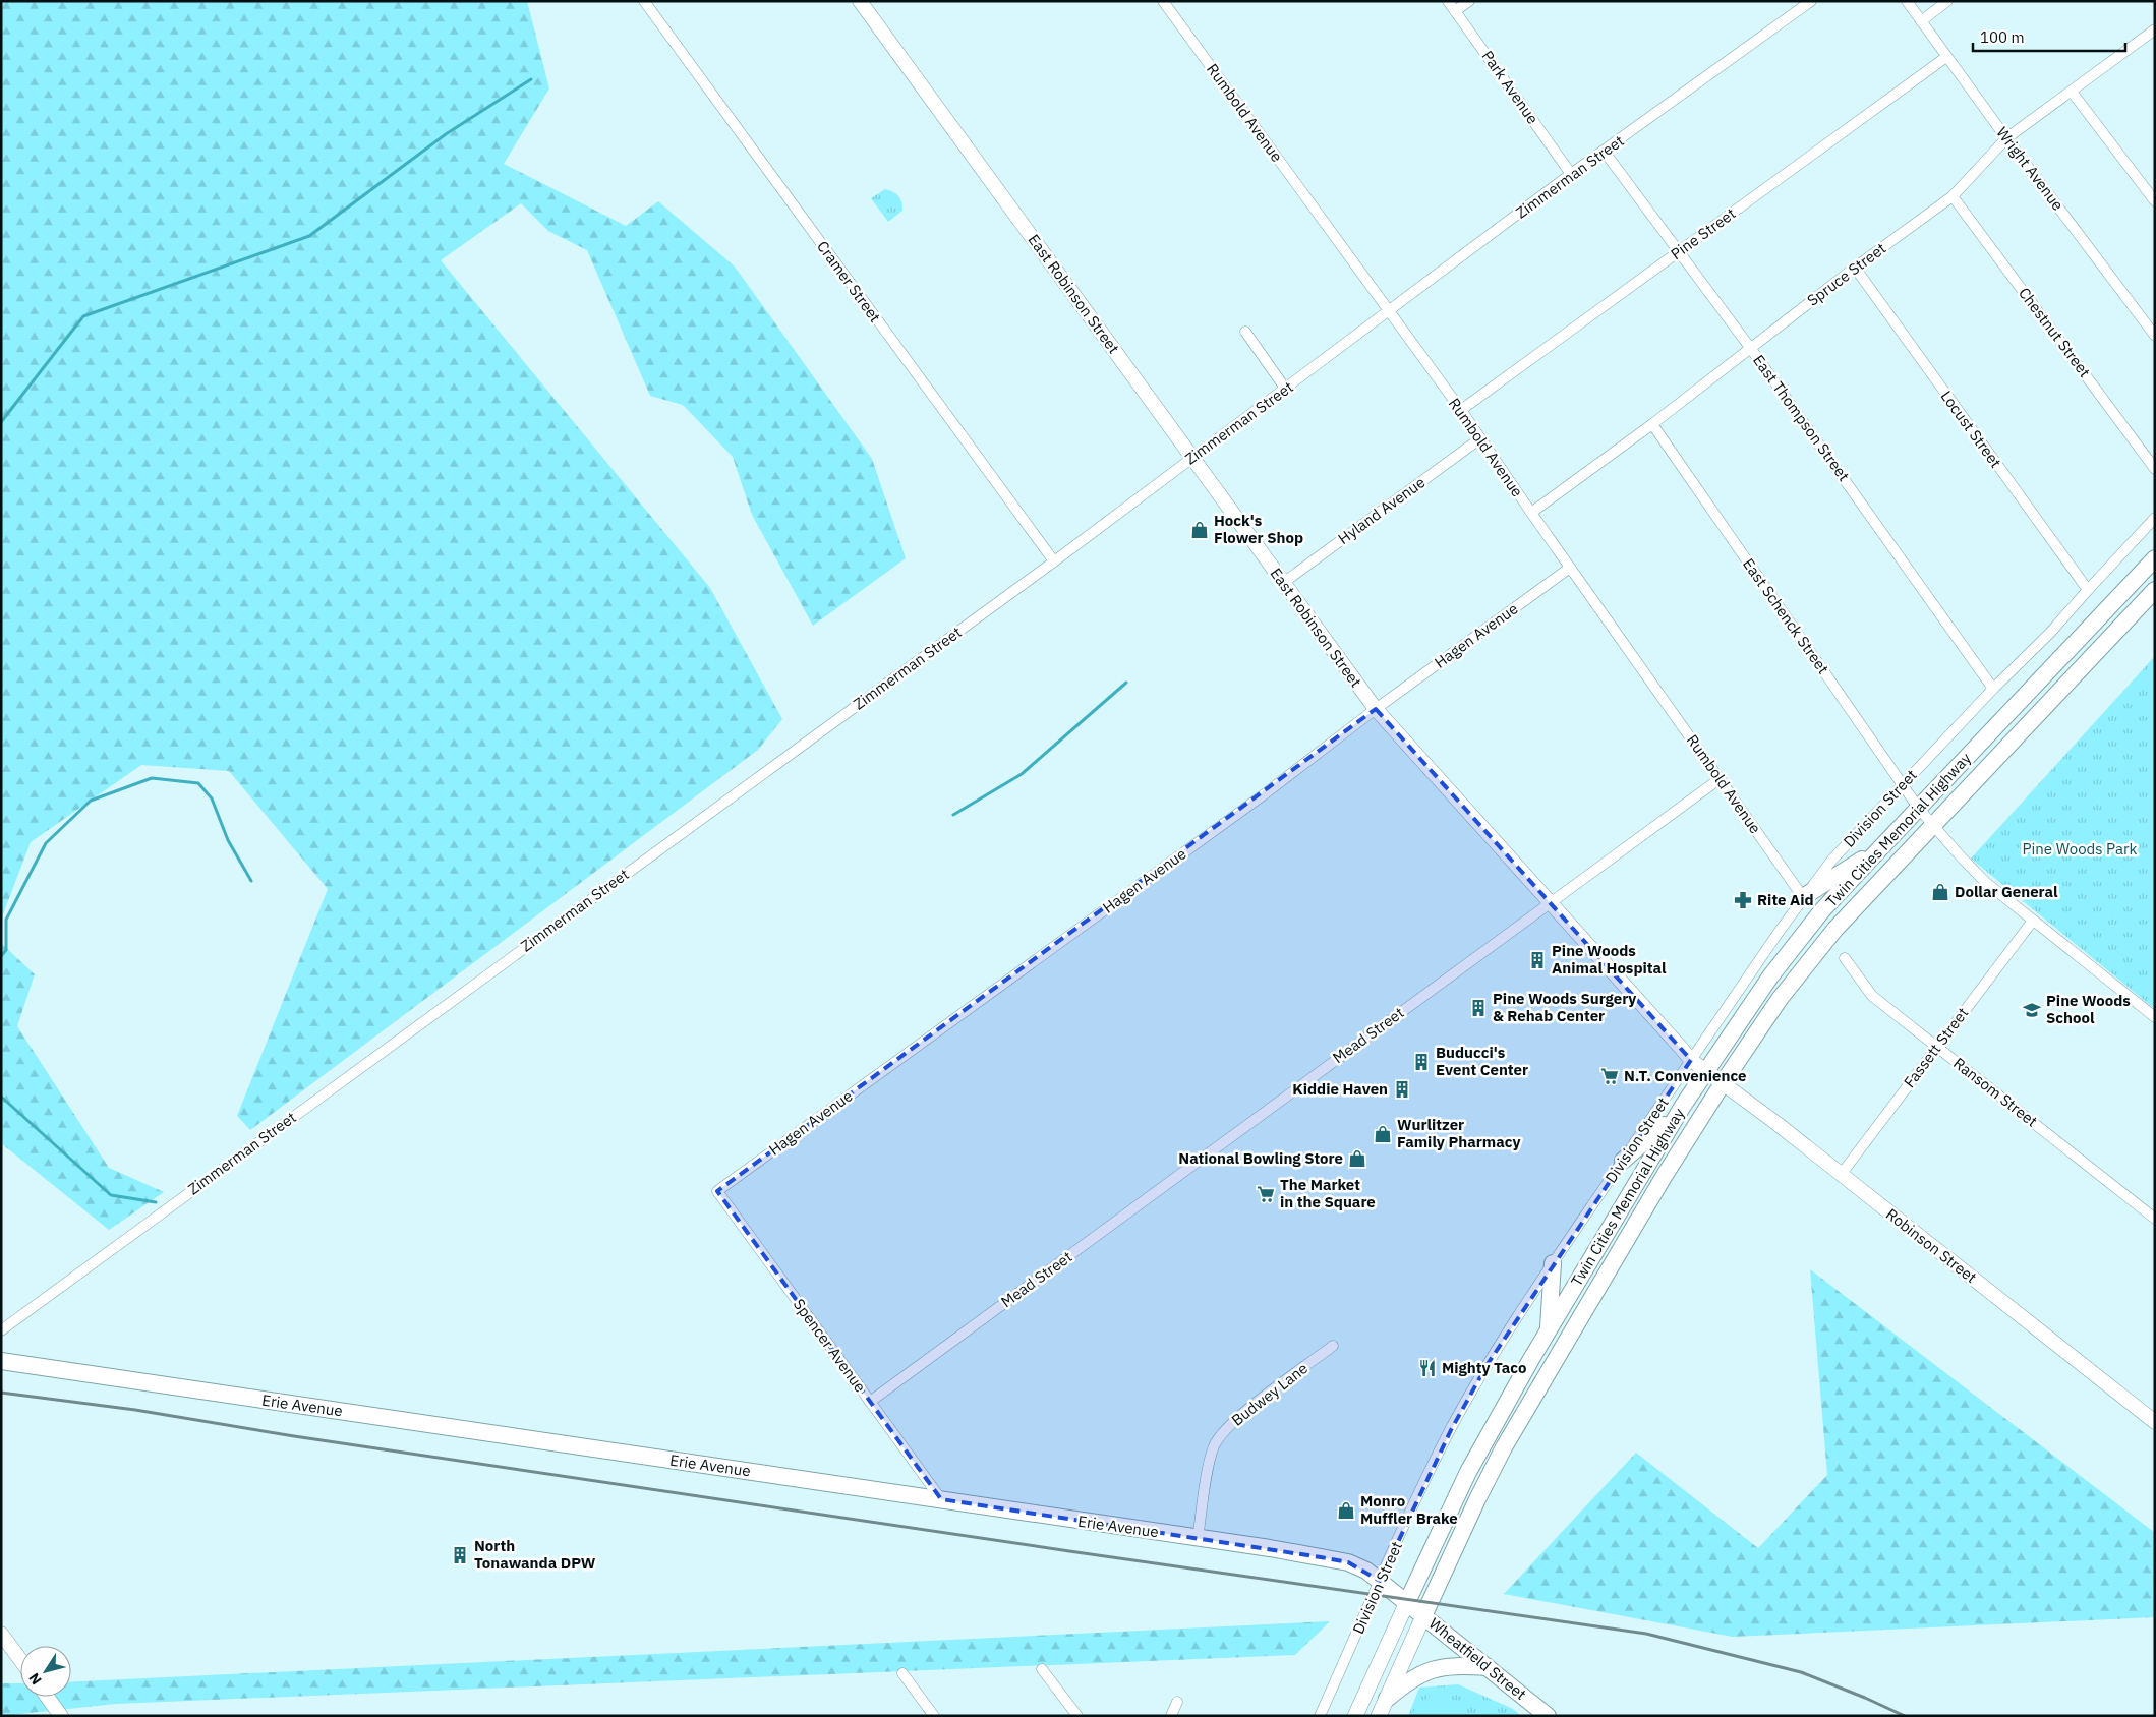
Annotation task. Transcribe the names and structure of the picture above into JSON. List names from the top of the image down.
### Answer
{
  "streets": {
    "main road": ["Twin Cities Memorial Highway", "Erie Avenue", "Wheatfield Street"],
    "street": [
      "Park Avenue",
      "Rumbold Avenue",
      "Wright Avenue",
      "Zimmerman Street",
      "Pine Street",
      "Spruce Street",
      "Cramer Street",
      "East Robinson Street",
      "Chestnut Street",
      "East Thompson Street",
      "Locust Street",
      "Hyland Avenue",
      "East Schenck Street",
      "Hagen Avenue",
      "Division Street",
      "Mead Street",
      "Fassett Street",
      "Ransom Street",
      "Robinson Street",
      "Spencer Avenue",
      "Budwey Lane"
    ]
  },
  "crossings": [
    ["Park Avenue", "Zimmerman Street"],
    ["Rumbold Avenue", "Zimmerman Street"],
    ["Rumbold Avenue", "Pine Street"],
    ["Rumbold Avenue", "Spruce Street"],
    ["Rumbold Avenue", "Hyland Avenue"],
    ["Rumbold Avenue", "Hagen Avenue"],
    ["Rumbold Avenue", "Division Street"],
    ["Rumbold Avenue", "Mead Street"],
    ["Wright Avenue", "Pine Street"],
    ["Wright Avenue", "Spruce Street"],
    ["Zimmerman Street", "Cramer Street"],
    ["Zimmerman Street", "East Robinson Street"],
    ["Zimmerman Street", "East Thompson Street"],
    ["Pine Street", "East Thompson Street"],
    ["Spruce Street", "Chestnut Street"],
    ["Spruce Street", "East Thompson Street"],
    ["Spruce Street", "Locust Street"],
    ["Spruce Street", "East Schenck Street"],
    ["East Robinson Street", "Hyland Avenue"],
    ["East Robinson Street", "Hagen Avenue"],
    ["East Robinson Street", "Division Street"],
    ["East Robinson Street", "Twin Cities Memorial Highway"],
    ["East Robinson Street", "Mead Street"],
    ["East Robinson Street", "Robinson Street"],
    ["East Thompson Street", "Division Street"],
    ["Locust Street", "Division Street"],
    ["East Schenck Street", "Division Street"],
    ["East Schenck Street", "Twin Cities Memorial Highway"],
    ["East Schenck Street", "Fassett Street"],
    ["Hagen Avenue", "Spencer Avenue"],
    ["Division Street", "Erie Avenue"],
    ["Twin Cities Memorial Highway", "Robinson Street"],
    ["Twin Cities Memorial Highway", "Erie Avenue"],
    ["Twin Cities Memorial Highway", "Wheatfield Street"],
    ["Mead Street", "Spencer Avenue"],
    ["Fassett Street", "Ransom Street"],
    ["Fassett Street", "Robinson Street"],
    ["Spencer Avenue", "Erie Avenue"],
    ["Budwey Lane", "Erie Avenue"],
    ["Erie Avenue", "Wheatfield Street"]
  ],
  "parks": ["Pine Woods Park"],
  "places": {
    "shop": [
      "Hock's Flower Shop",
      "Dollar General",
      "Wurlitzer Family Pharmacy",
      "National Bowling Store",
      "Monro Muffler Brake"
    ],
    "pharmacy": ["Rite Aid"],
    "building": [
      "Pine Woods Animal Hospital",
      "Pine Woods Surgery & Rehab Center",
      "Buducci's Event Center",
      "Kiddie Haven",
      "North Tonawanda DPW"
    ],
    "school or university": ["Pine Woods School"],
    "supermarket": ["N.T. Convenience", "The Market in the Square"],
    "restaurant": ["Mighty Taco"]
  },
  "scale_bar": "100 m",
  "north": "bottom left"
}
